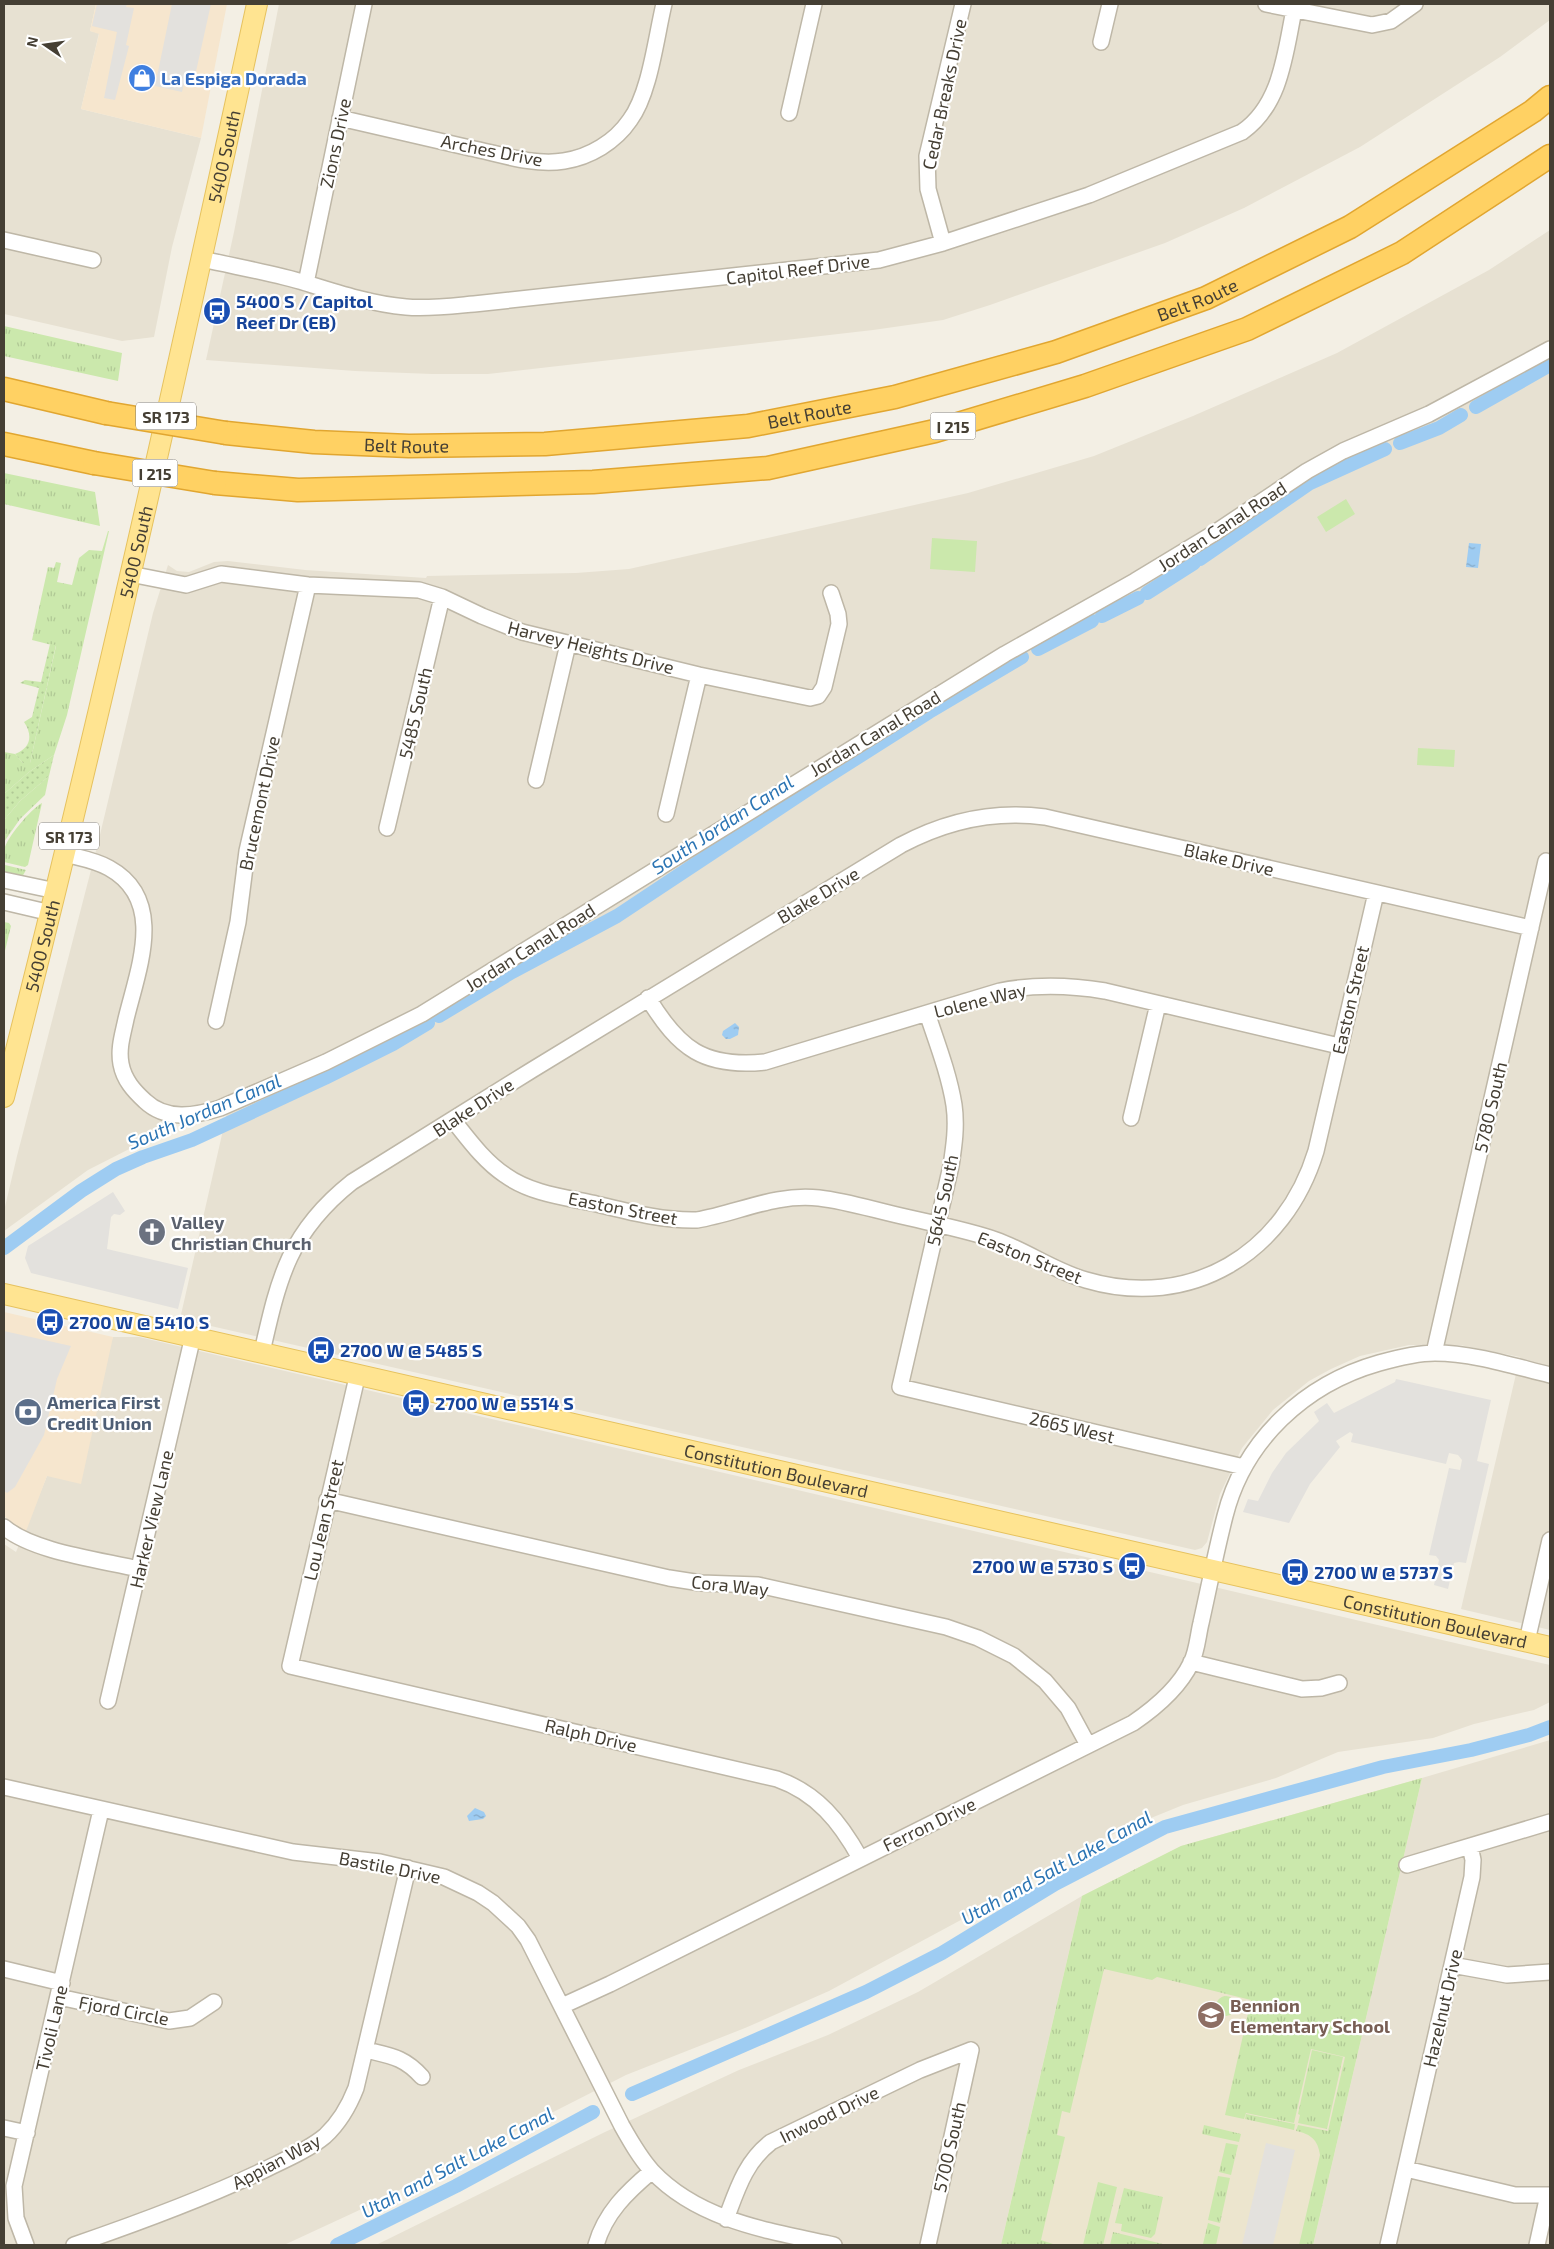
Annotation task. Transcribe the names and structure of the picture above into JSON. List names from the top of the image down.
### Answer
{
  "streets": {
    "highway": ["Belt Route", "I 215"],
    "main road": ["5400 South", "SR 173", "Constitution Boulevard"],
    "street": [
      "Cedar Breaks Drive",
      "Zions Drive",
      "Arches Drive",
      "Capitol Reef Drive",
      "Jordan Canal Road",
      "Harvey Heights Drive",
      "5485 South",
      "Brucemont Drive",
      "Blake Drive",
      "Lolene Way",
      "Easton Street",
      "5780 South",
      "5645 South",
      "2665 West",
      "Harker View Lane",
      "Lou Jean Street",
      "Cora Way",
      "Ralph Drive",
      "Ferron Drive",
      "Bastile Drive",
      "Hazelnut Drive",
      "Fjord Circle",
      "Tivoli Lane",
      "Inwood Drive",
      "5700 South",
      "Appian Way"
    ]
  },
  "crossings": [
    ["Cedar Breaks Drive", "Capitol Reef Drive"],
    ["Zions Drive", "Arches Drive"],
    ["Zions Drive", "Capitol Reef Drive"],
    ["5400 South", "Capitol Reef Drive"],
    ["5400 South", "Jordan Canal Road"],
    ["5400 South", "Harvey Heights Drive"],
    ["Harvey Heights Drive", "5485 South"],
    ["Harvey Heights Drive", "Brucemont Drive"],
    ["Blake Drive", "Lolene Way"],
    ["Blake Drive", "Easton Street"],
    ["Blake Drive", "5780 South"],
    ["Blake Drive", "Constitution Boulevard"],
    ["Lolene Way", "Easton Street"],
    ["Lolene Way", "5645 South"],
    ["Easton Street", "5645 South"],
    ["5780 South", "Ferron Drive"],
    ["5645 South", "2665 West"],
    ["2665 West", "Ferron Drive"],
    ["Constitution Boulevard", "Harker View Lane"],
    ["Constitution Boulevard", "Lou Jean Street"],
    ["Constitution Boulevard", "Ferron Drive"],
    ["Lou Jean Street", "Cora Way"],
    ["Lou Jean Street", "Ralph Drive"],
    ["Cora Way", "Ferron Drive"],
    ["Ralph Drive", "Ferron Drive"],
    ["Ferron Drive", "Bastile Drive"],
    ["Bastile Drive", "Tivoli Lane"],
    ["Bastile Drive", "Inwood Drive"],
    ["Bastile Drive", "Appian Way"],
    ["Fjord Circle", "Tivoli Lane"],
    ["Inwood Drive", "5700 South"]
  ],
  "water": ["South Jordan Canal", "Utah and Salt Lake Canal"],
  "places": {
    "shop": ["La Espiga Dorada"],
    "bus stop": [
      "5400 S / Capitol Reef Dr (EB)",
      "2700 W @ 5410 S",
      "2700 W @ 5485 S",
      "2700 W @ 5514 S",
      "2700 W @ 5730 S",
      "2700 W @ 5737 S"
    ],
    "church": ["Valley Christian Church"],
    "bank": ["America First Credit Union"],
    "school or university": ["Bennion Elementary School"]
  },
  "north": "left"
}
